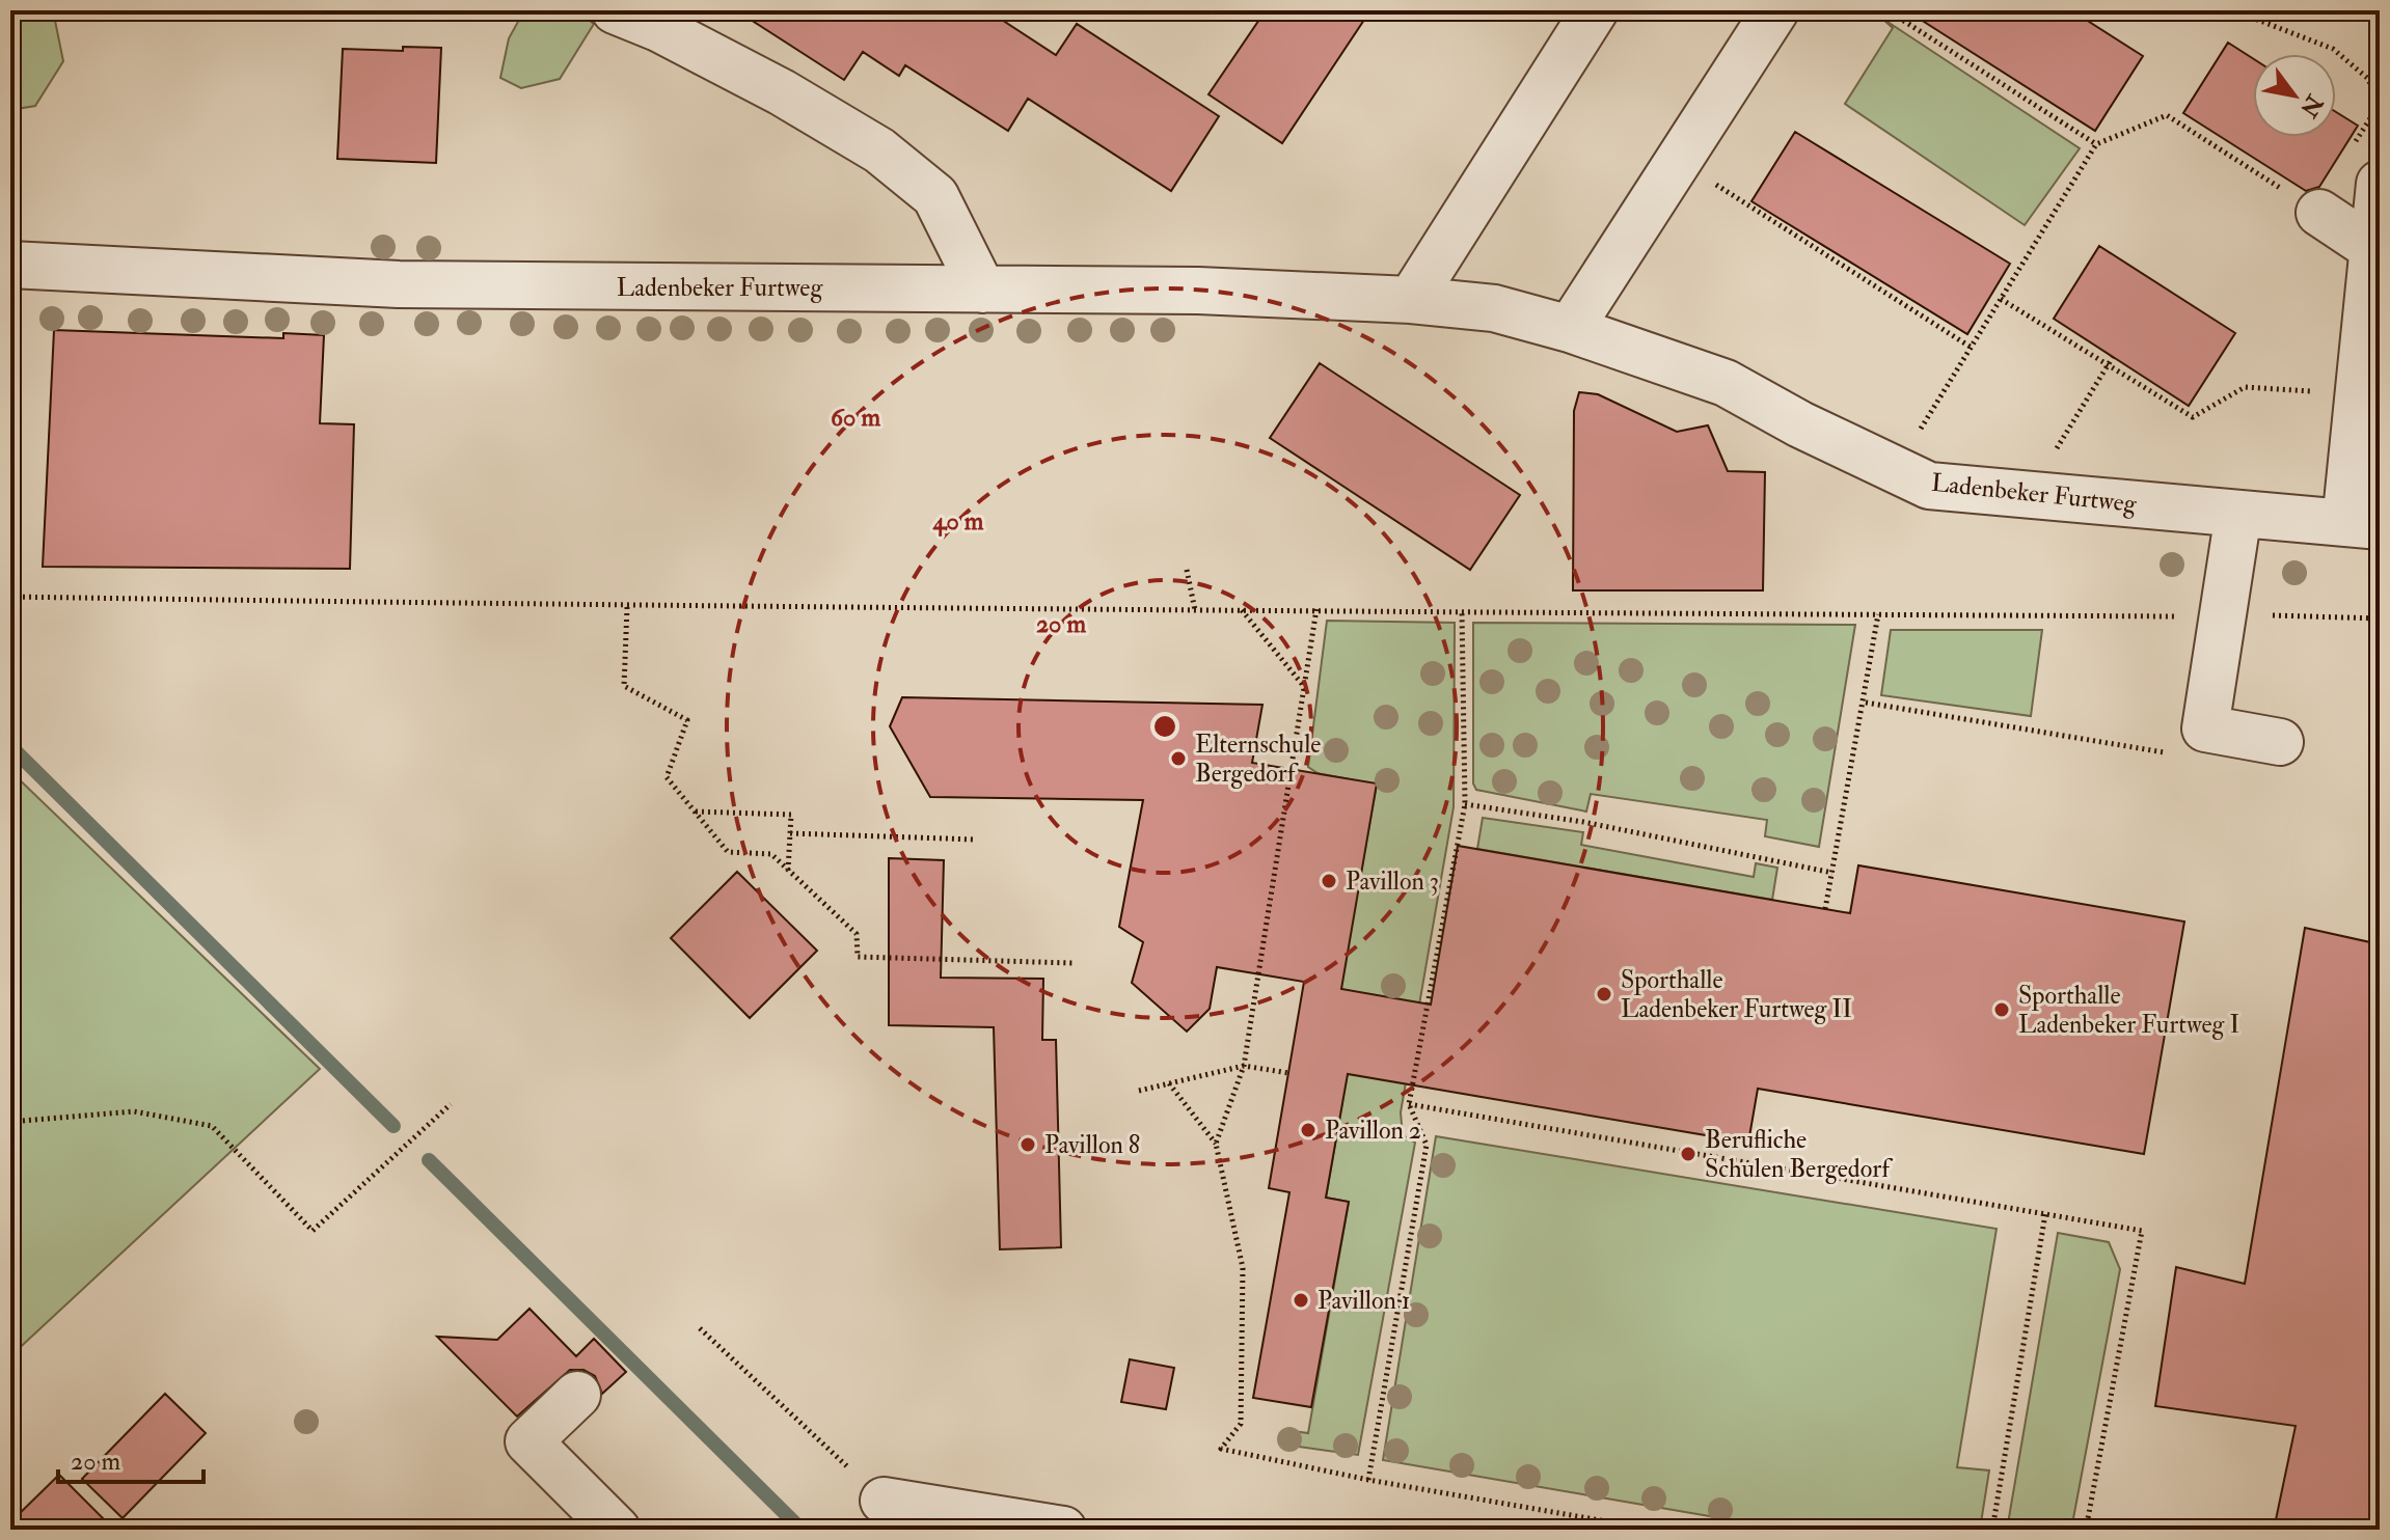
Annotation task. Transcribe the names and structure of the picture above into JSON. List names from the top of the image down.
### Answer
{
  "streets": {
    "street": ["Ladenbeker Furtweg"]
  },
  "places": [
    "Elternschule Bergedorf",
    "Pavillon 3",
    "Sporthalle Ladenbeker Furtweg II",
    "Sporthalle Ladenbeker Furtweg I",
    "Pavillon 2",
    "Pavillon 8",
    "Berufliche Schulen Bergedorf",
    "Pavillon 1"
  ],
  "scale_bar": "20 m",
  "north": "bottom right",
  "rings": ["60 m", "40 m", "20 m"]
}
